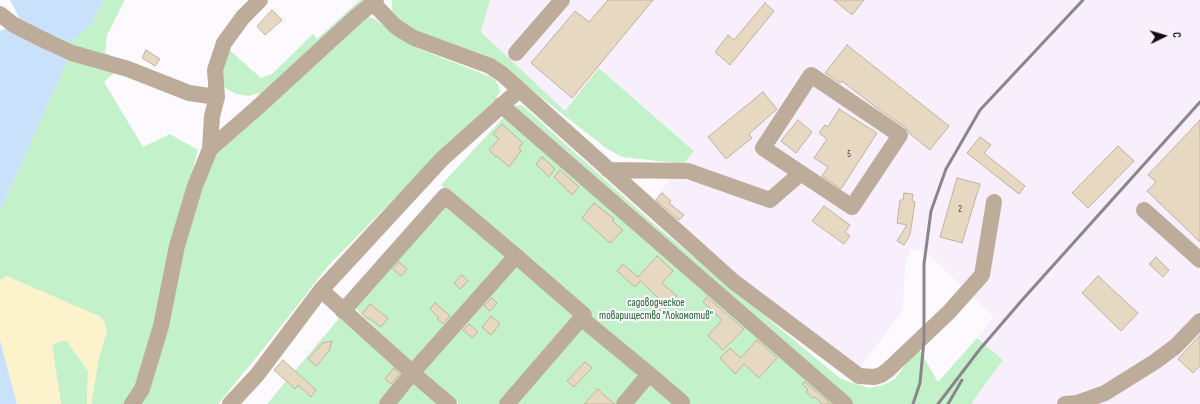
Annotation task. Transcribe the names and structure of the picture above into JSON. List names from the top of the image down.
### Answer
{
  "parks": ["садоводческое товарищество \"Локомотив\""],
  "house_numbers": ["5", "2"],
  "north": "right"
}
